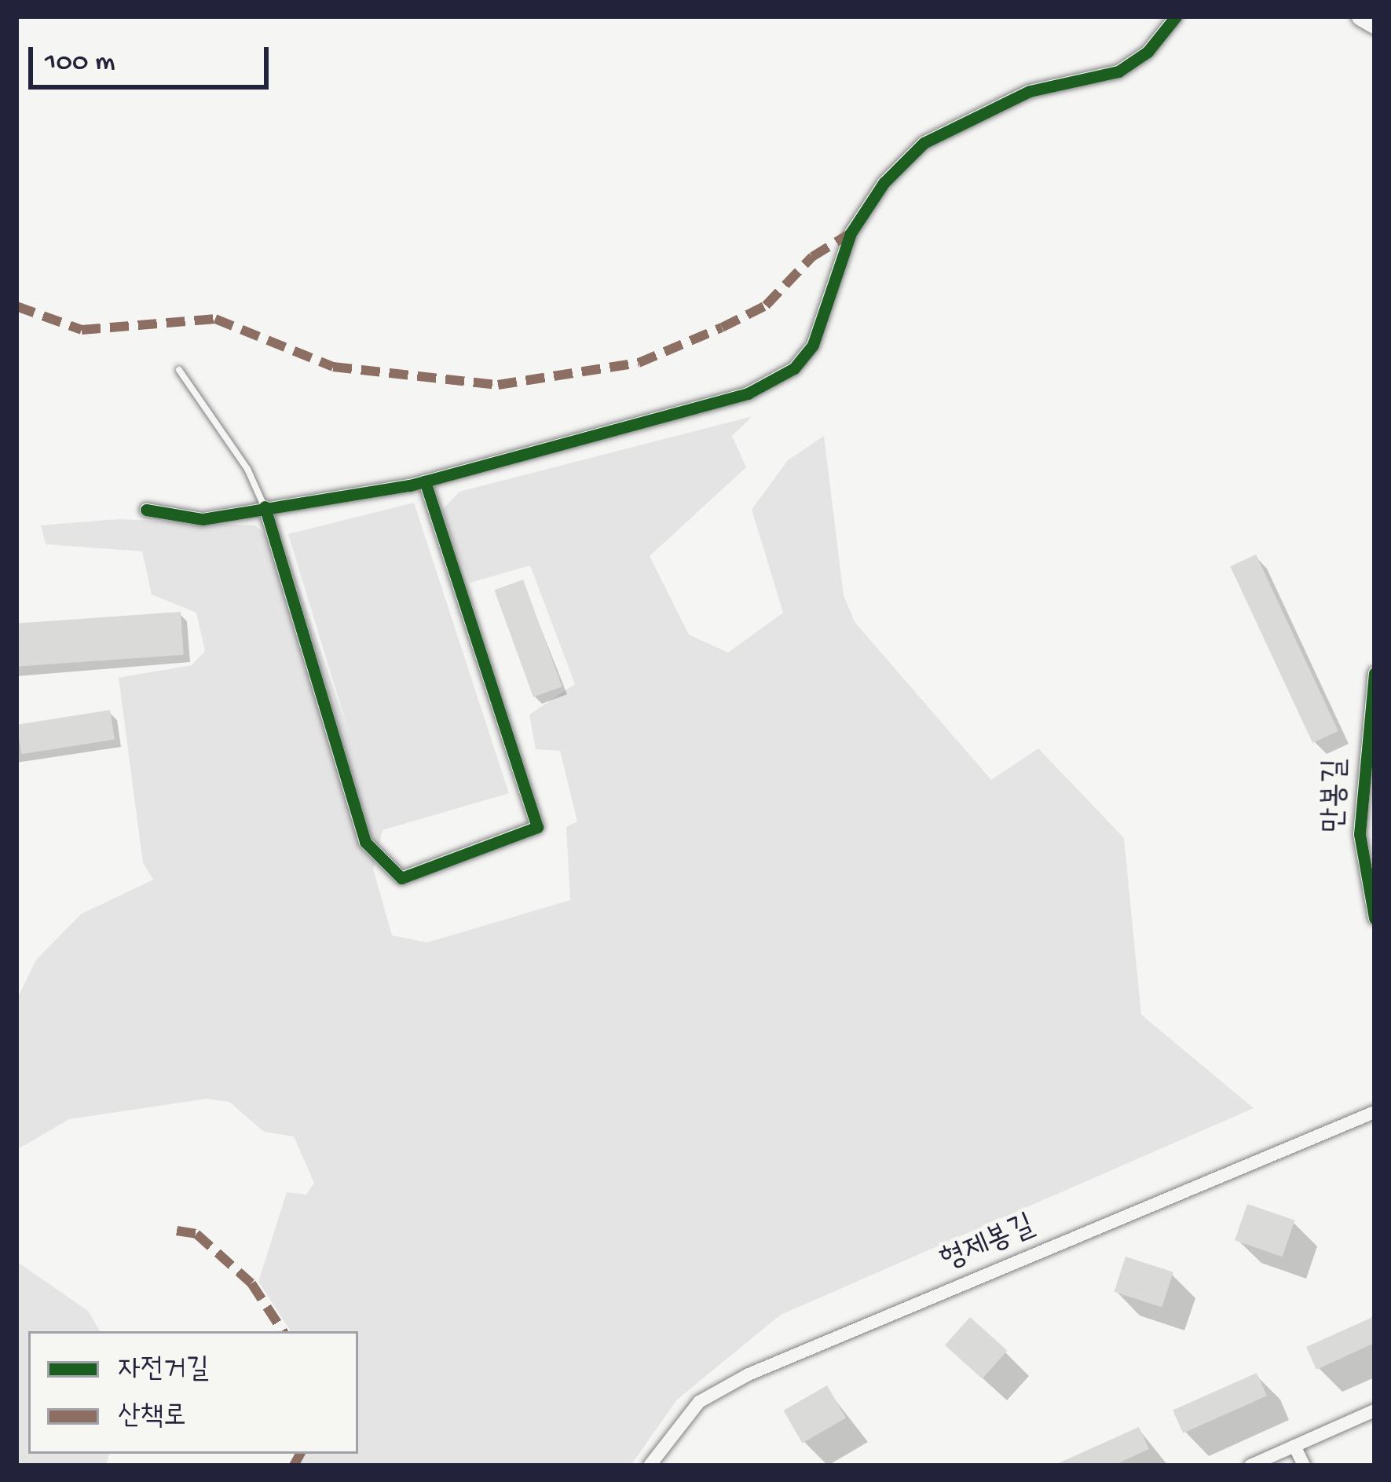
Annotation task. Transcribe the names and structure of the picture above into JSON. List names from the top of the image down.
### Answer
{
  "streets": {
    "street": ["만봉길", "형제봉길"]
  },
  "legend": ["자전거길", "산책로"],
  "scale_bar": "100 m"
}
